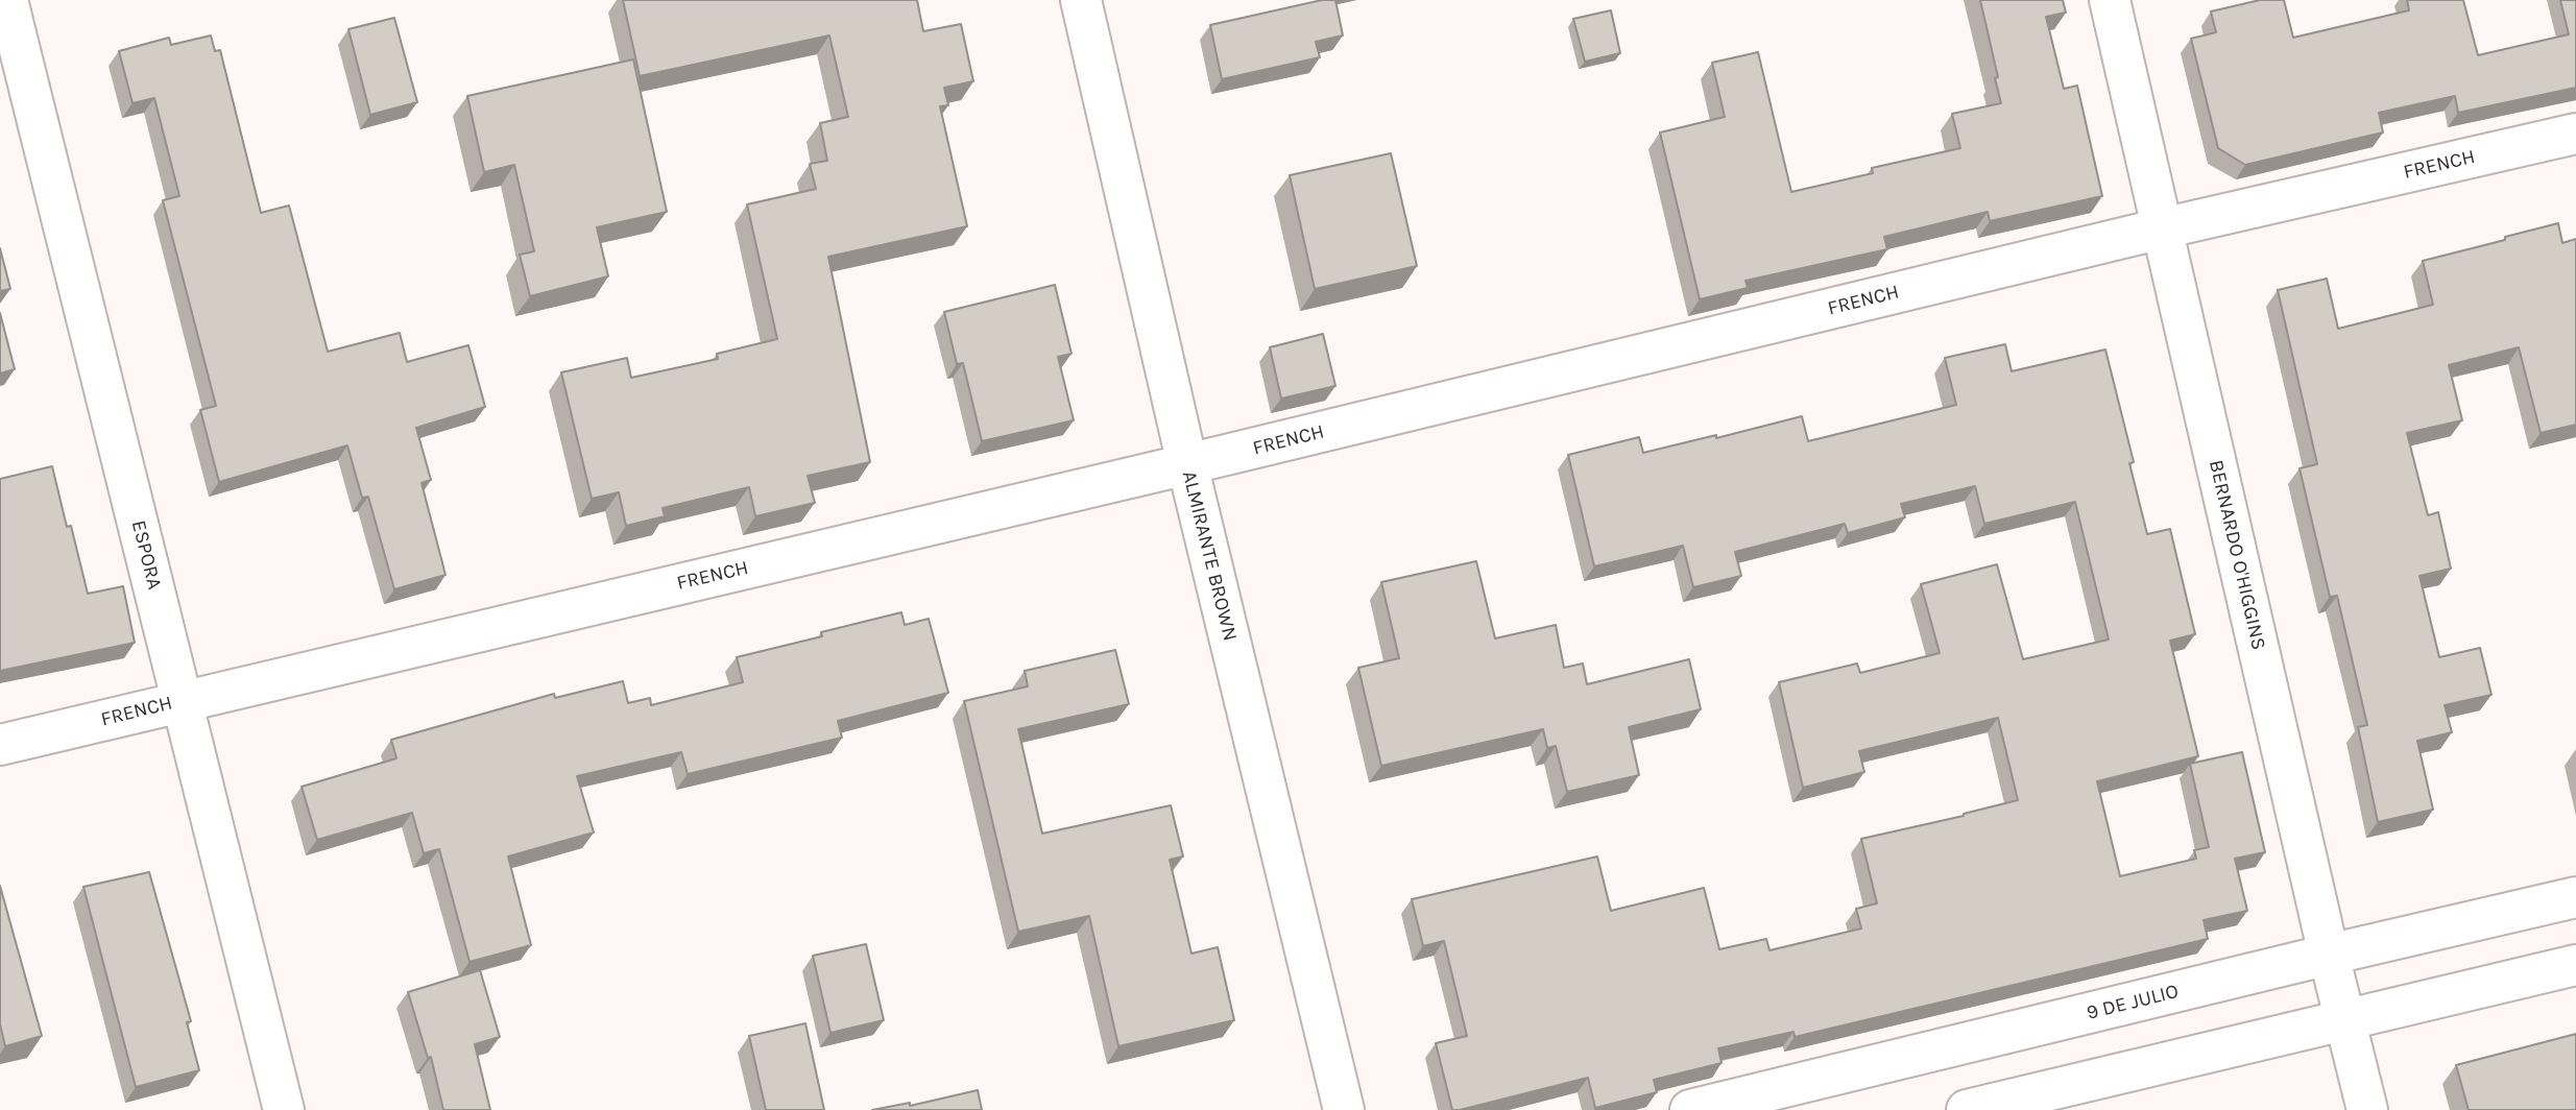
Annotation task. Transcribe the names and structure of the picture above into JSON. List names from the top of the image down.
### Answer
{
  "streets": {
    "street": [
      "FRENCH",
      "ESPORA",
      "BERNARDO O'HIGGINS",
      "ALMIRANTE BROWN",
      "9 DE JULIO"
    ]
  },
  "crossings": [
    ["FRENCH", "ESPORA"],
    ["FRENCH", "BERNARDO O'HIGGINS"],
    ["FRENCH", "ALMIRANTE BROWN"],
    ["BERNARDO O'HIGGINS", "9 DE JULIO"]
  ]
}
